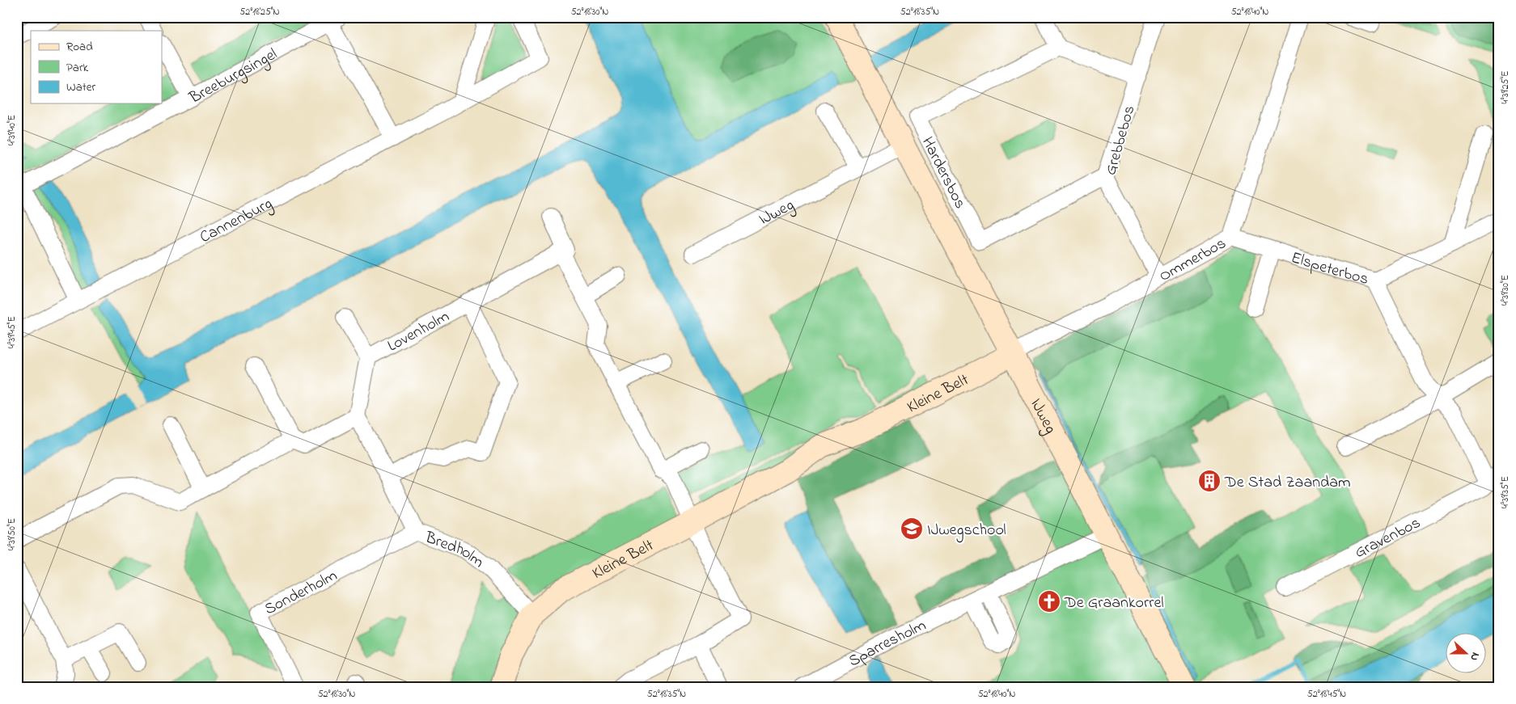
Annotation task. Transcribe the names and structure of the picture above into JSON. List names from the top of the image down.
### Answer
{
  "streets": {
    "street": [
      "Breeburgsingel",
      "Grebbebos",
      "Hardersbos",
      "IJweg",
      "Cannenburg",
      "Ommerbos",
      "Elspeterbos",
      "Lovenholm",
      "Kleine Belt",
      "Gravenbos",
      "Bredholm",
      "Sonderholm",
      "Sparresholm"
    ]
  },
  "crossings": [
    ["Grebbebos", "Hardersbos"],
    ["Grebbebos", "Ommerbos"],
    ["IJweg", "Ommerbos"],
    ["IJweg", "Kleine Belt"],
    ["IJweg", "Sparresholm"],
    ["Ommerbos", "Elspeterbos"],
    ["Ommerbos", "Kleine Belt"],
    ["Elspeterbos", "Gravenbos"],
    ["Lovenholm", "Bredholm"],
    ["Kleine Belt", "Bredholm"],
    ["Bredholm", "Sonderholm"]
  ],
  "places": {
    "building": ["De Stad Zaandam"],
    "school or university": ["IJwegschool"],
    "church": ["De Graankorrel"]
  },
  "legend": ["Road", "Park", "Water"],
  "north": "right",
  "coordinates": [
    "52°18'25\"N",
    "52°18'30\"N",
    "52°18'35\"N",
    "52°18'40\"N",
    "4°39'25\"E",
    "4°39'40\"E",
    "4°39'30\"E",
    "4°39'45\"E",
    "4°39'35\"E",
    "4°39'50\"E",
    "52°18'45\"N"
  ]
}
